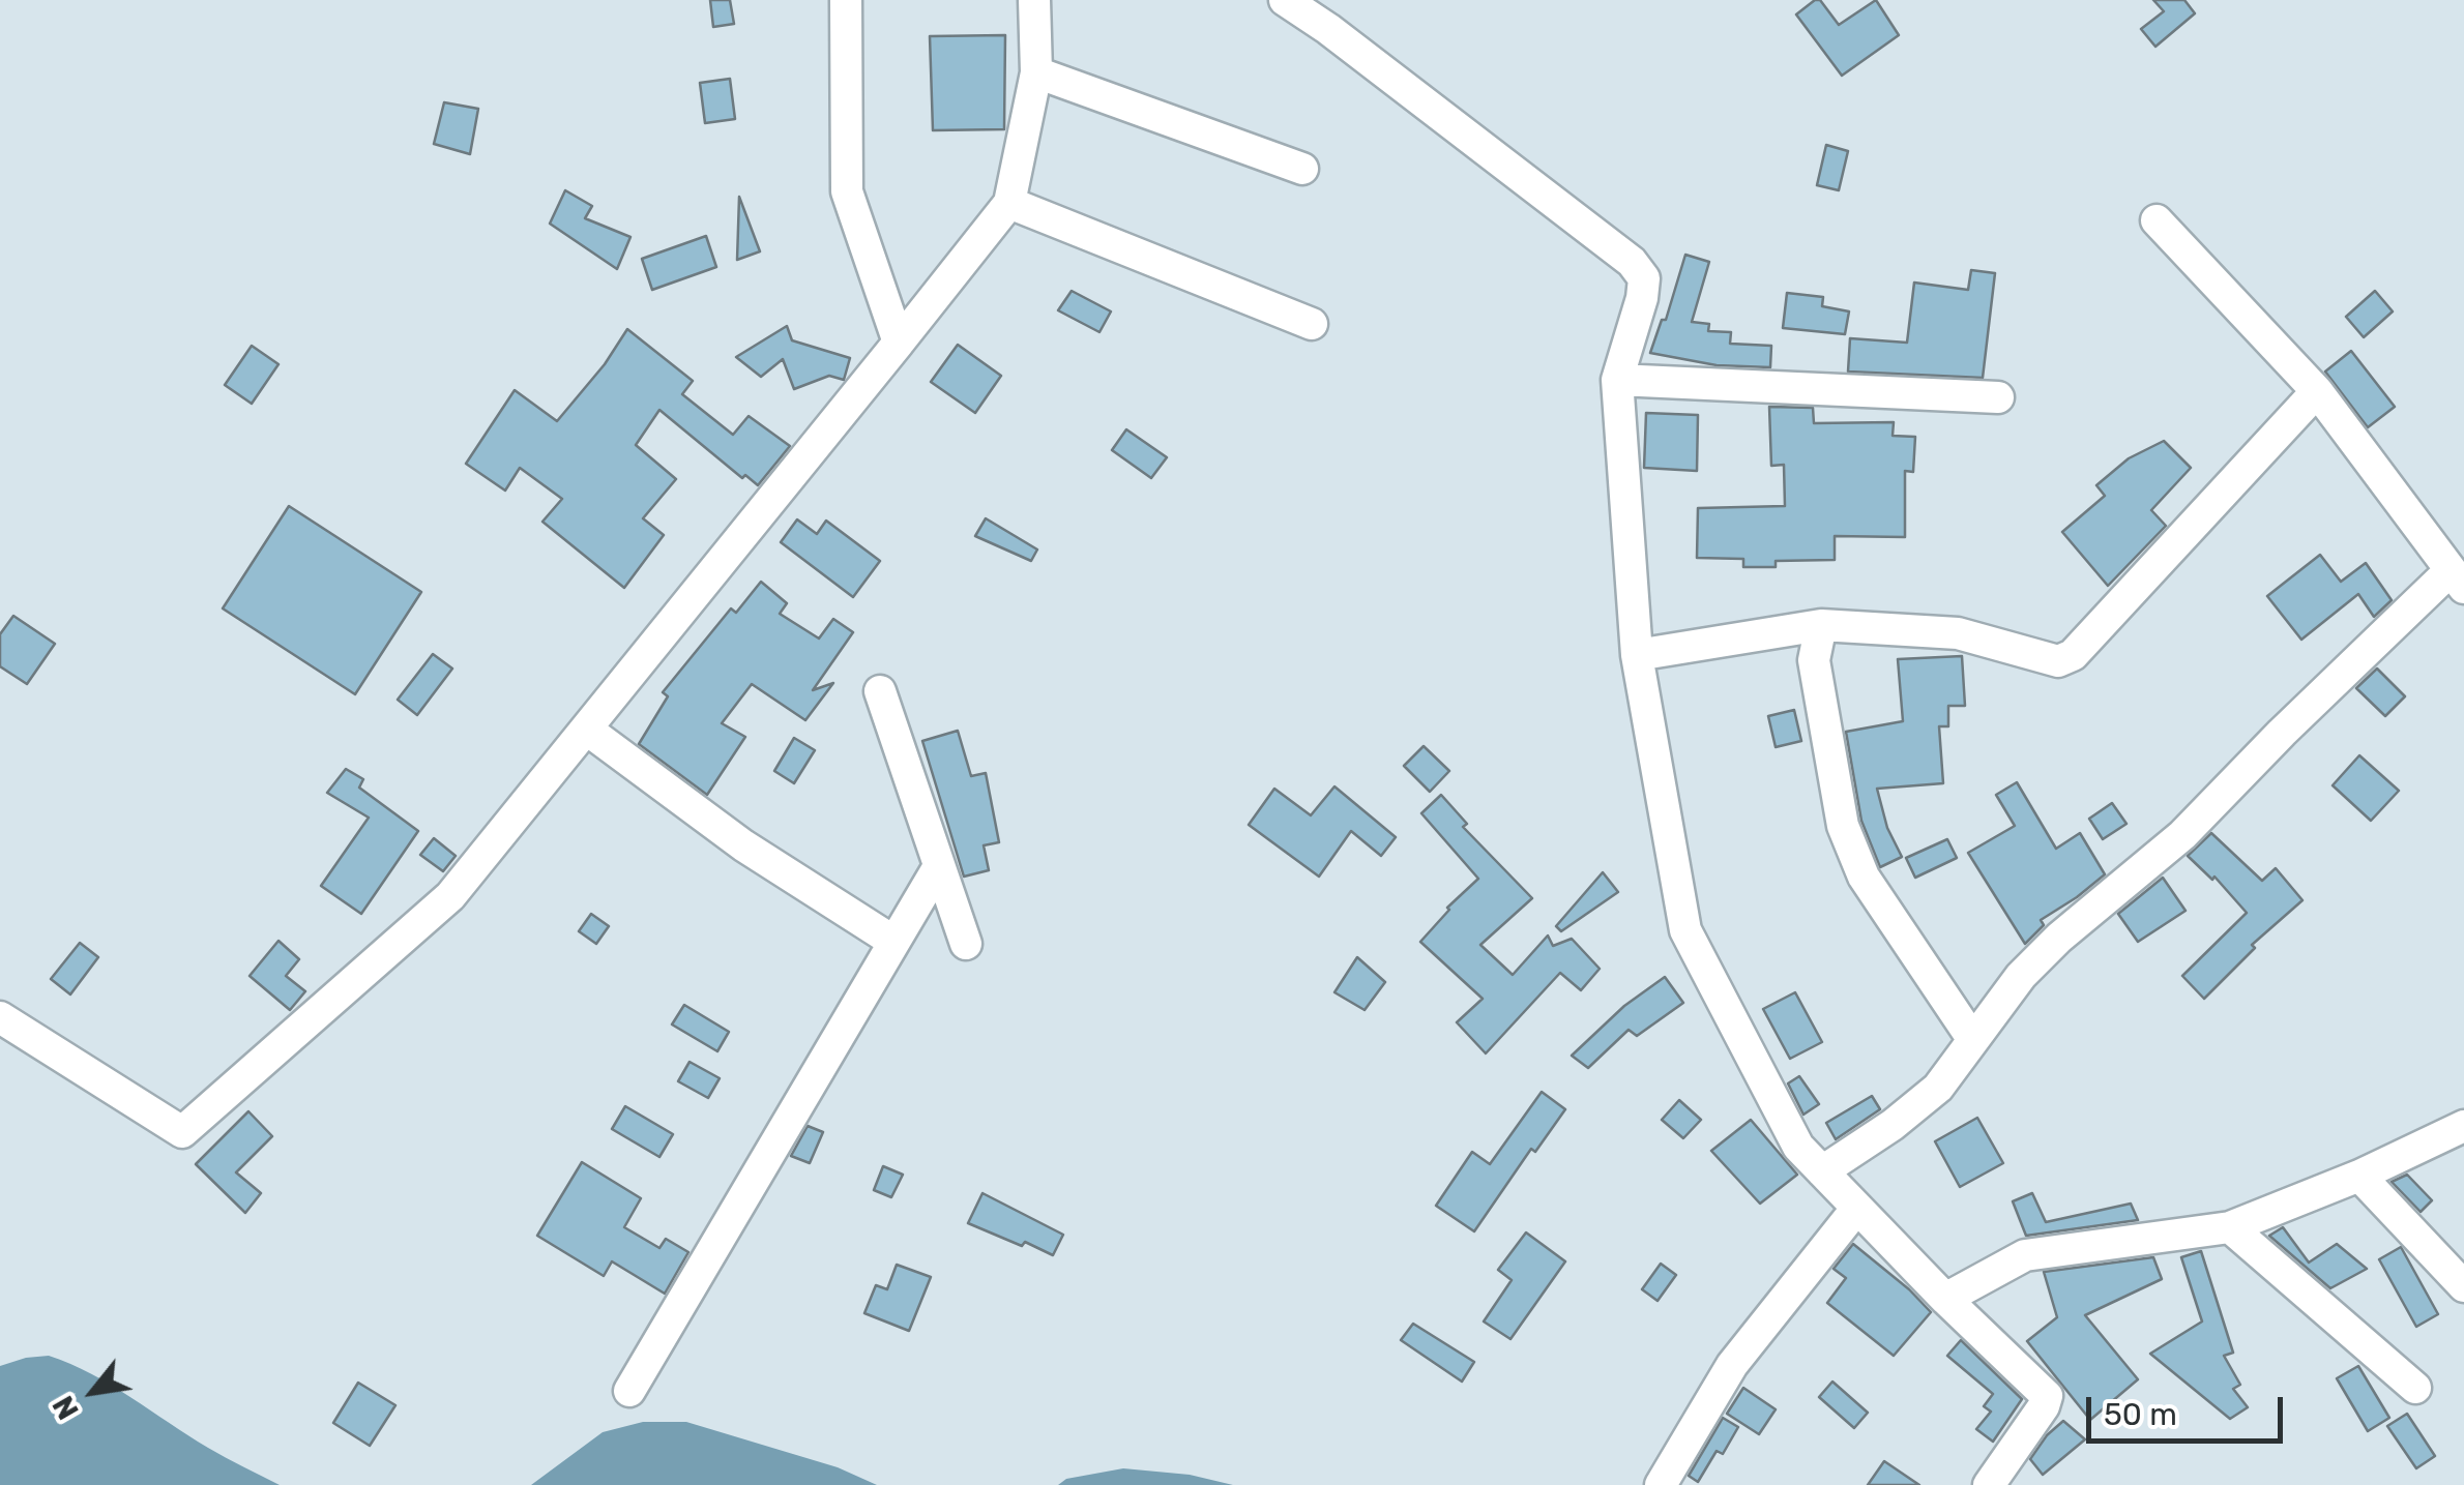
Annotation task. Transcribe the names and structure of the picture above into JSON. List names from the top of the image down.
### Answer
{
  "scale_bar": "50 m",
  "north": "bottom left"
}
